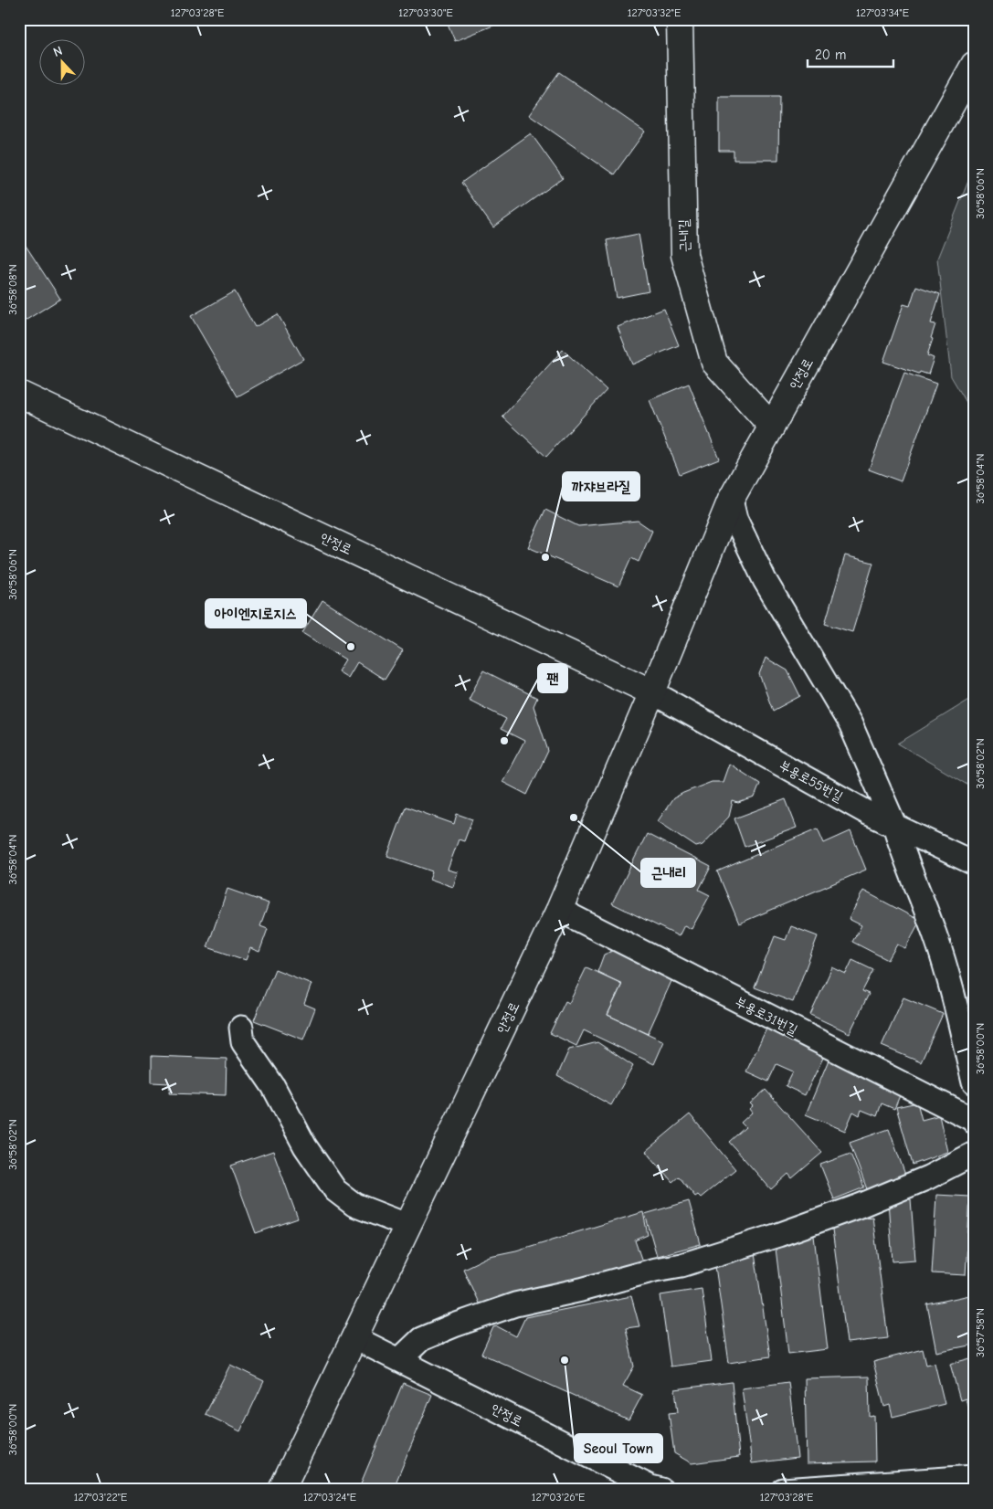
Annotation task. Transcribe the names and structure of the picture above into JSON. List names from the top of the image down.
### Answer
{
  "streets": {
    "main road": ["근내길", "안정로"],
    "street": ["부용로55번길", "부용로31번길"]
  },
  "crossings": [
    ["근내길", "안정로"],
    ["안정로", "부용로55번길"],
    ["안정로", "부용로31번길"]
  ],
  "places": [
    "까쟈브라질",
    "아이엔지로지스",
    "팬",
    "근내리",
    "Seoul Town"
  ],
  "scale_bar": "20 m",
  "north": "top",
  "coordinates": [
    "127°03'28\"E",
    "127°03'30\"E",
    "127°03'32\"E",
    "127°03'34\"E",
    "36°58'06\"N",
    "36°58'08\"N",
    "36°58'04\"N",
    "36°58'02\"N",
    "36°58'00\"N",
    "36°57'58\"N",
    "127°03'22\"E",
    "127°03'24\"E",
    "127°03'26\"E"
  ]
}
